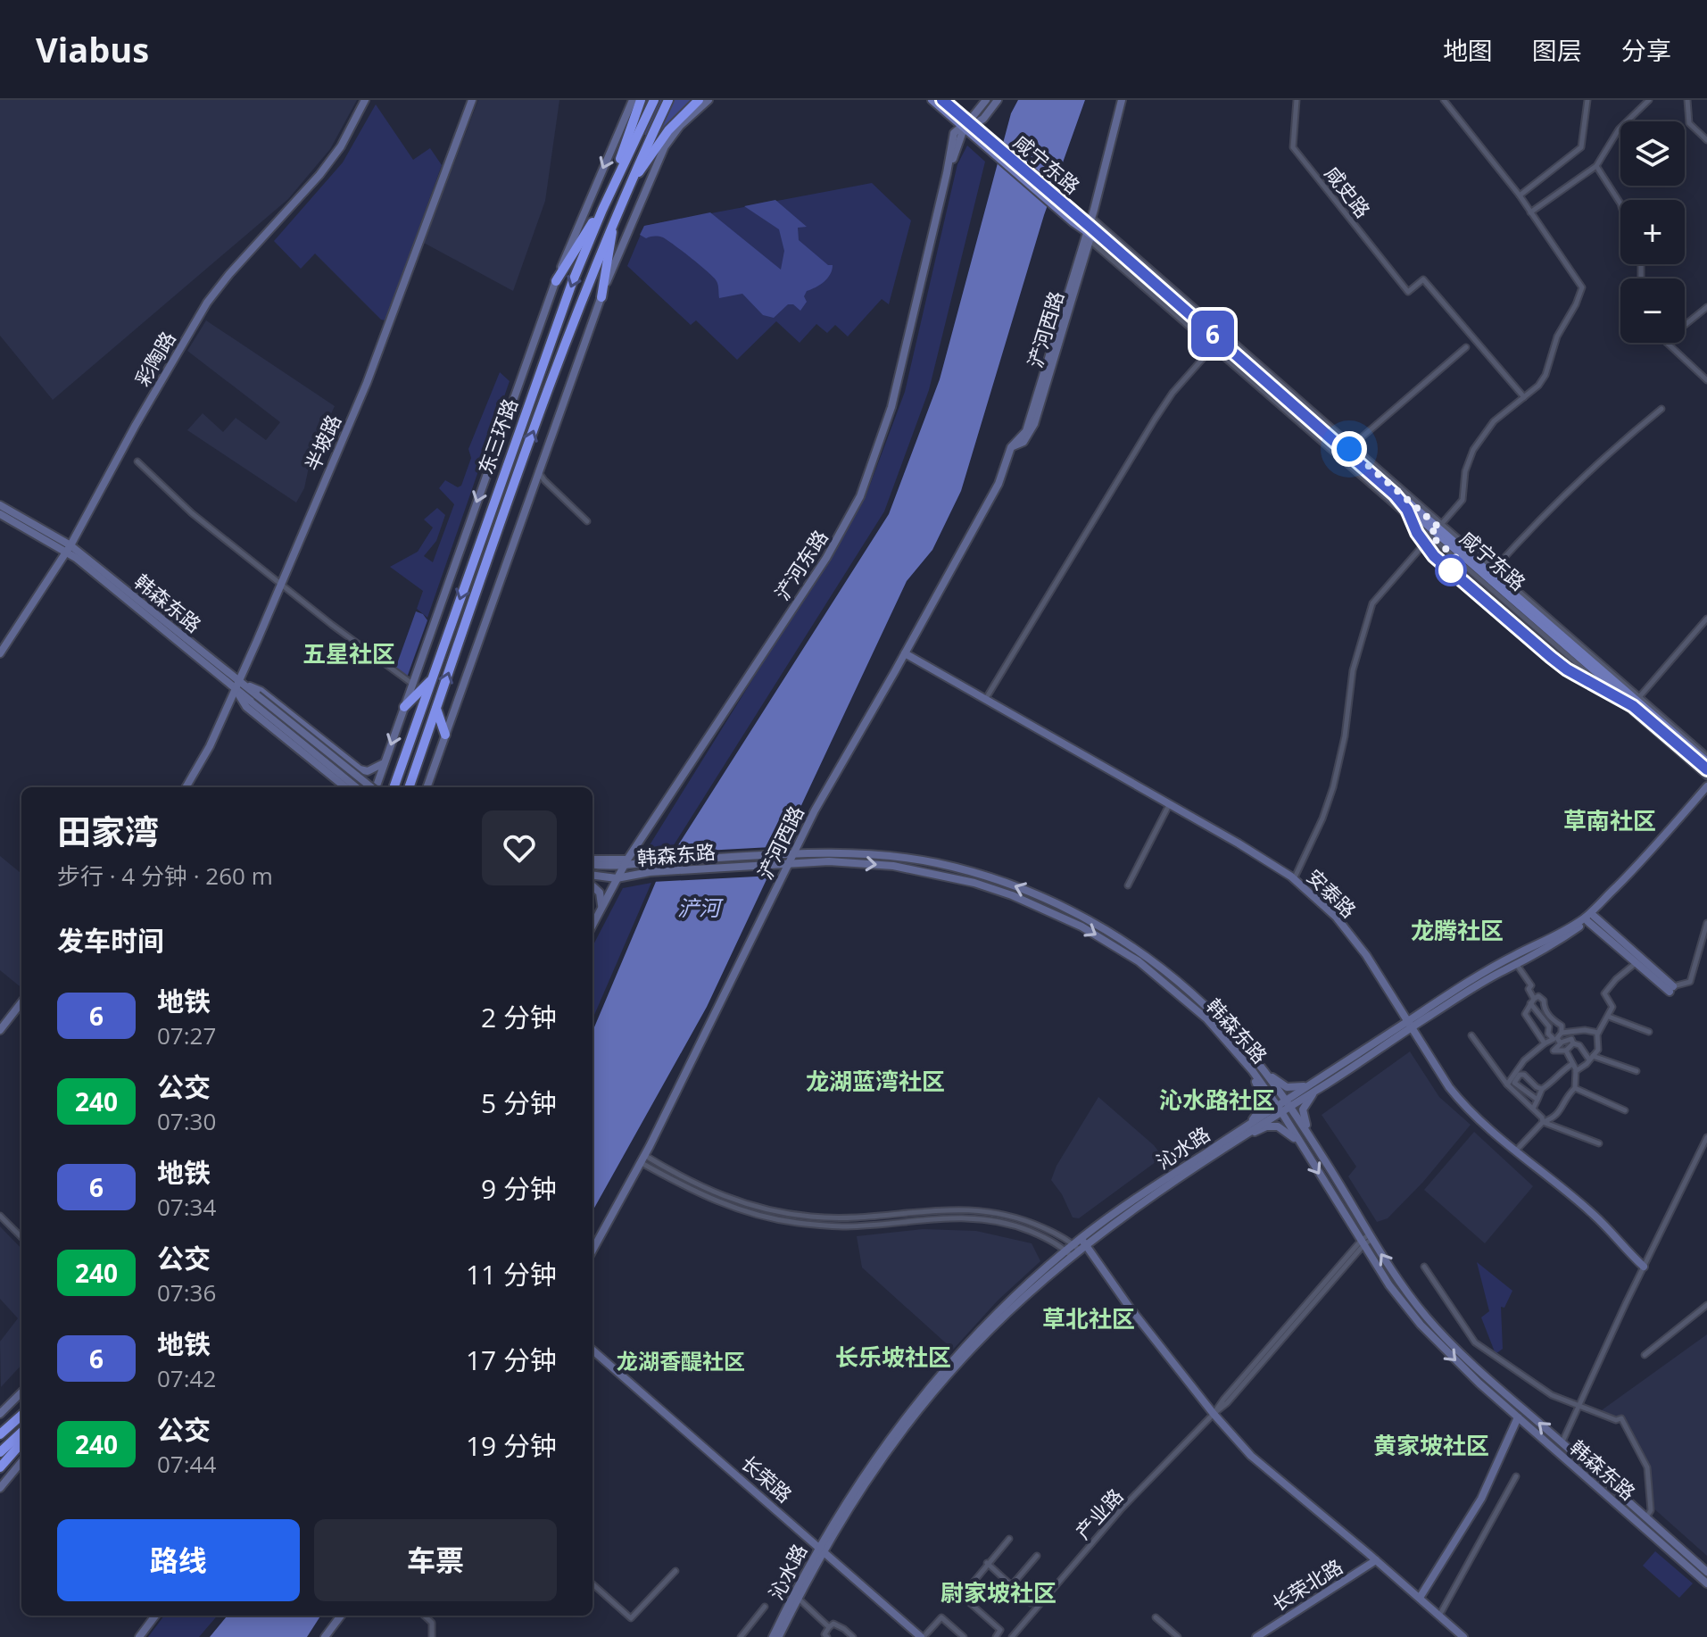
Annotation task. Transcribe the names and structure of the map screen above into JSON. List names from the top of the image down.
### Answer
{
  "streets": {
    "highway": ["东三环路"],
    "main road": [
      "咸宁东路",
      "浐河西路",
      "彩陶路",
      "半坡路",
      "浐河东路",
      "韩森东路",
      "安泰路",
      "沁水路",
      "长荣路",
      "长荣北路"
    ],
    "street": ["咸史路", "产业路"]
  },
  "crossings": [
    ["咸宁东路", "浐河西路"],
    ["咸宁东路", "浐河东路"],
    ["浐河西路", "韩森东路"],
    ["浐河西路", "安泰路"],
    ["彩陶路", "韩森东路"],
    ["半坡路", "韩森东路"],
    ["浐河东路", "韩森东路"],
    ["韩森东路", "沁水路"],
    ["韩森东路", "产业路"],
    ["安泰路", "沁水路"],
    ["沁水路", "长荣路"]
  ],
  "districts": [
    "五星社区",
    "草南社区",
    "龙腾社区",
    "龙湖蓝湾社区",
    "沁水路社区",
    "草北社区",
    "长乐坡社区",
    "龙湖香醍社区",
    "黄家坡社区",
    "尉家坡社区"
  ],
  "water": ["浐河"],
  "lines": ["metro line 6"],
  "page": {
    "header": "Viabus",
    "nav": ["地图", "图层", "分享"],
    "on_map": "6",
    "map_buttons": ["+", "−"],
    "heading": [
      ["田家湾", "步行 · 4 分钟 · 260 m"],
      "发车时间"
    ],
    "list": [
      {
        "mark": "6",
        "name": "地铁",
        "note": "07:27",
        "value": "2 分钟"
      },
      {
        "mark": "240",
        "name": "公交",
        "note": "07:30",
        "value": "5 分钟"
      },
      {
        "mark": "6",
        "name": "地铁",
        "note": "07:34",
        "value": "9 分钟"
      },
      {
        "mark": "240",
        "name": "公交",
        "note": "07:36",
        "value": "11 分钟"
      },
      {
        "mark": "6",
        "name": "地铁",
        "note": "07:42",
        "value": "17 分钟"
      },
      {
        "mark": "240",
        "name": "公交",
        "note": "07:44",
        "value": "19 分钟"
      }
    ],
    "buttons": ["路线", "车票"]
  }
}
